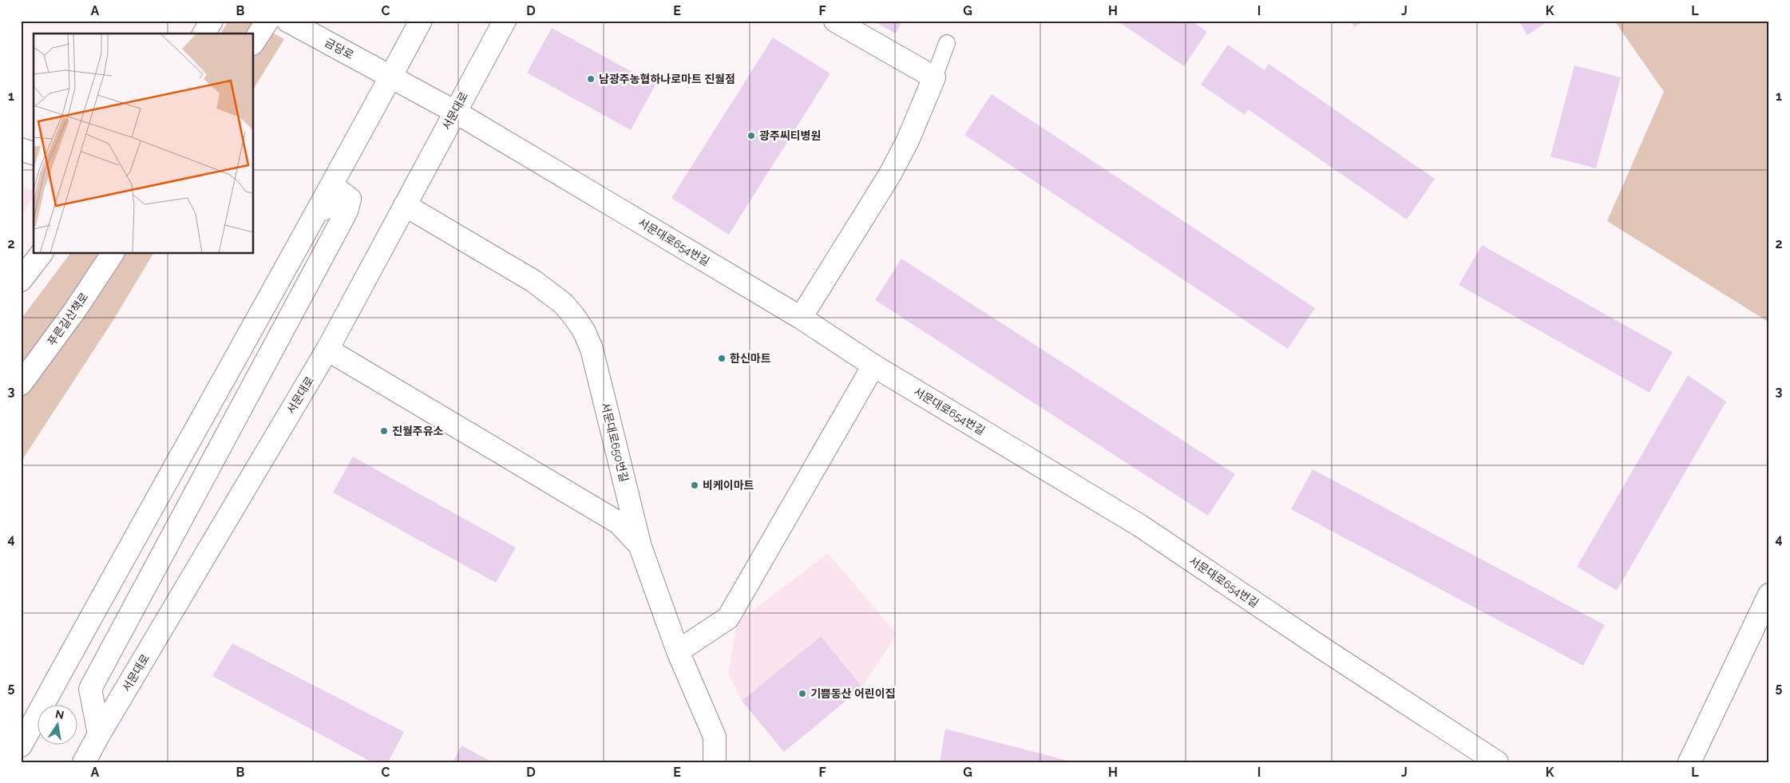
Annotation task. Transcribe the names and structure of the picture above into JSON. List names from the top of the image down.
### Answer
{
  "streets": {
    "street": [
      "금당로",
      "서문대로",
      "서문대로654번길",
      "푸른길산책로",
      "서문대로650번길"
    ]
  },
  "crossings": [
    ["금당로", "서문대로654번길"],
    ["서문대로", "서문대로654번길"],
    ["서문대로", "서문대로650번길"]
  ],
  "places": [
    "남광주농협하나로마트 진월점",
    "광주씨티병원",
    "한신마트",
    "진월주유소",
    "비케이마트",
    "기쁨동산 어린이집"
  ],
  "north": "top",
  "grid": {
    "columns": [
      "A",
      "B",
      "C",
      "D",
      "E",
      "F",
      "G",
      "H",
      "I",
      "J",
      "K",
      "L"
    ],
    "rows": [
      "1",
      "2",
      "3",
      "4",
      "5"
    ]
  }
}
